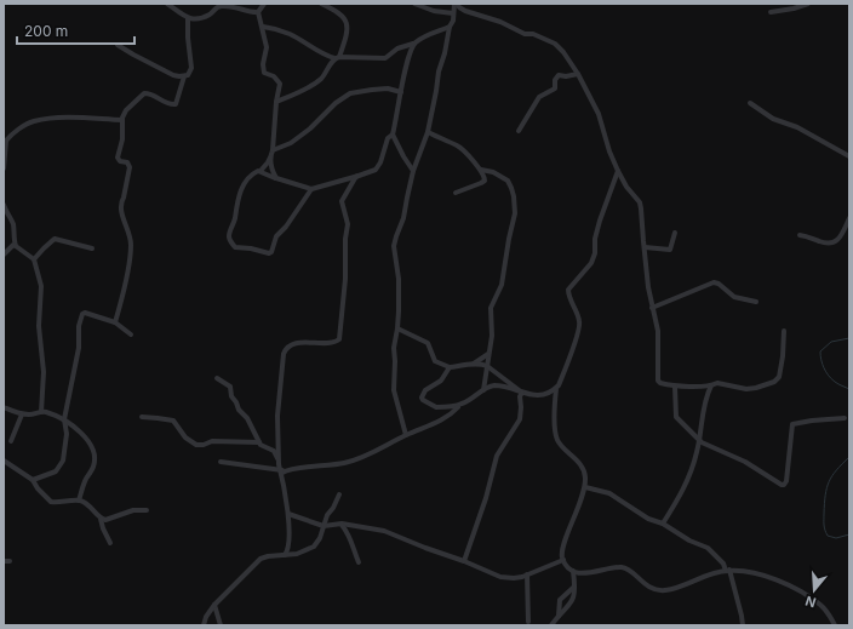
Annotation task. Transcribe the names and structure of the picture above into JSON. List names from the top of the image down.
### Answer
{
  "scale_bar": "200 m",
  "north": "bottom"
}
